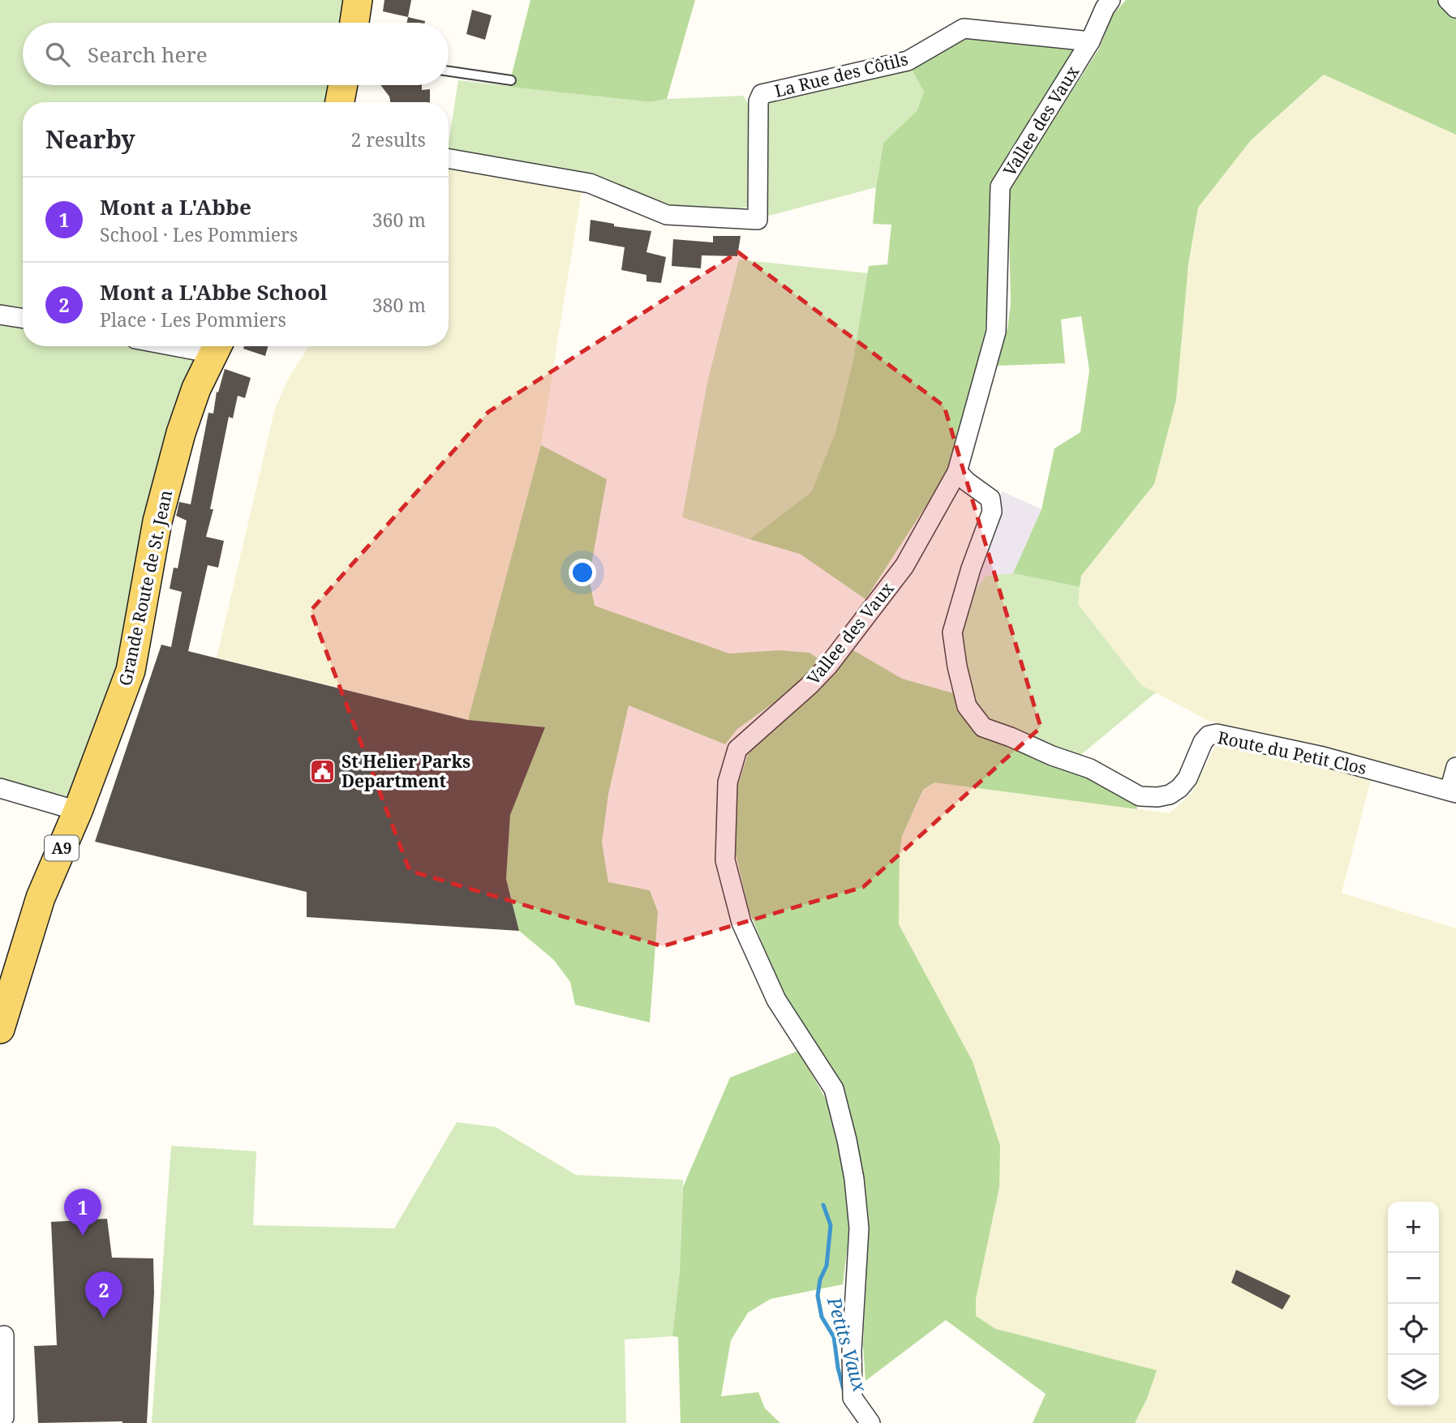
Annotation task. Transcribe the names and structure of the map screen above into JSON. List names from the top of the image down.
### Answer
{
  "streets": {
    "main road": ["Grande Route de St. Jean", "A9"],
    "street": ["La Rue des Côtils", "Vallee des Vaux", "Route du Petit Clos"]
  },
  "crossings": [
    ["La Rue des Côtils", "Vallee des Vaux"],
    ["Vallee des Vaux", "Route du Petit Clos"]
  ],
  "water": ["Petits Vaux"],
  "places": {
    "public building": ["St Helier Parks Department"]
  },
  "page": {
    "search": "Search here",
    "heading": ["Nearby", "2 results"],
    "list": [
      {
        "mark": "1",
        "name": "Mont a L'Abbe",
        "note": "School · Les Pommiers",
        "value": "360 m"
      },
      {
        "mark": "2",
        "name": "Mont a L'Abbe School",
        "note": "Place · Les Pommiers",
        "value": "380 m"
      }
    ],
    "pins": ["1", "2"],
    "map_buttons": ["+", "−"]
  }
}
